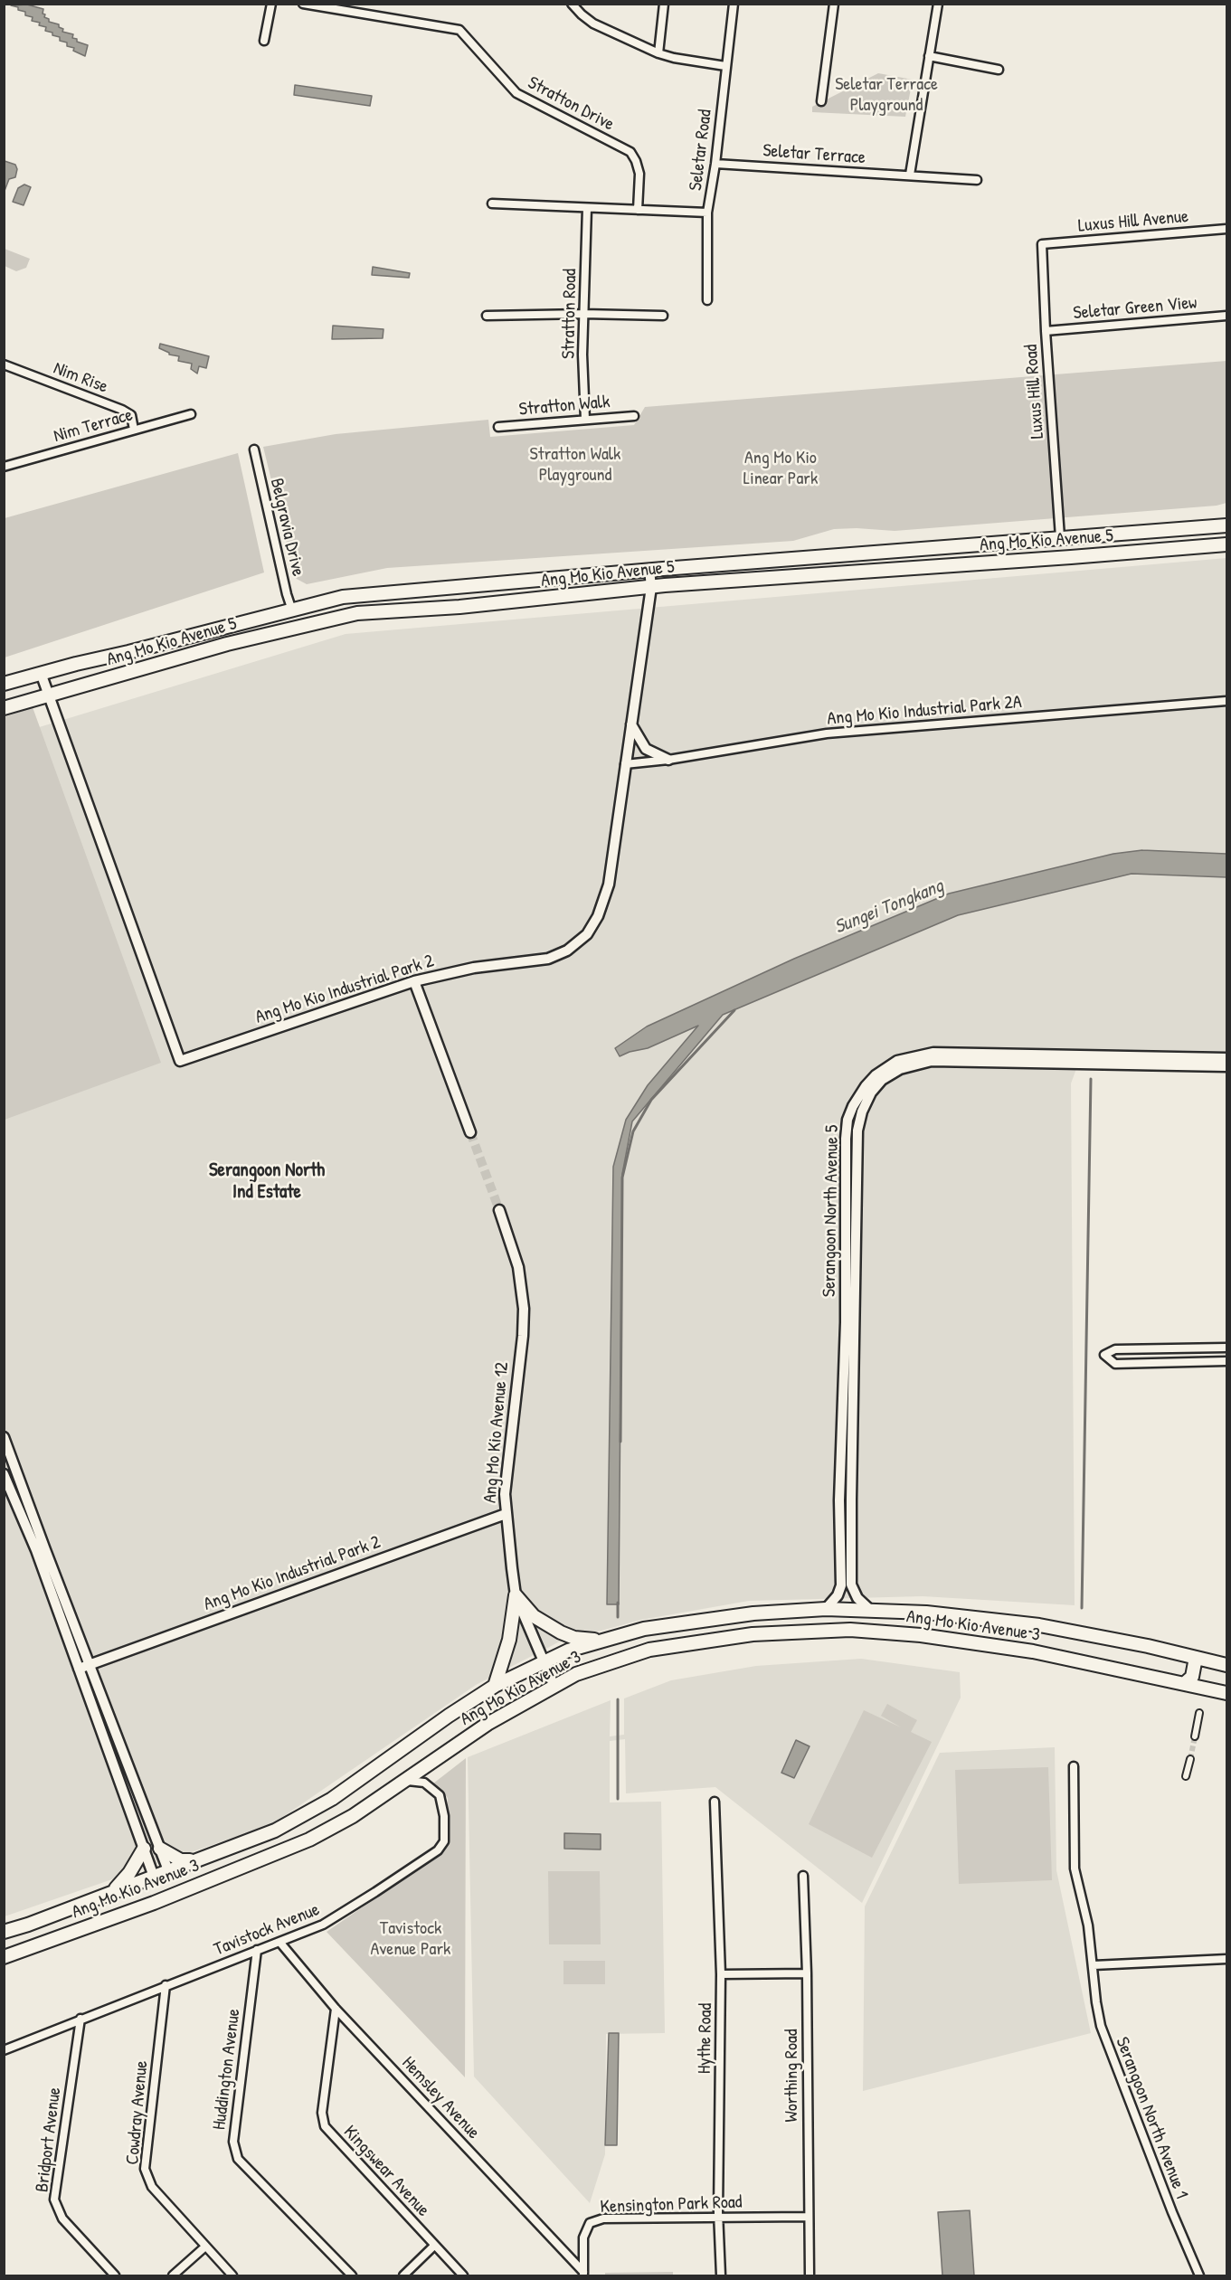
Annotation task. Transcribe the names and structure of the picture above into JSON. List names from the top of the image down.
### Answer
{
  "streets": {
    "main road": ["Ang Mo Kio Avenue 5", "Ang Mo Kio Avenue 3"],
    "street": [
      "Stratton Drive",
      "Seletar Road",
      "Seletar Terrace",
      "Luxus Hill Avenue",
      "Seletar Green View",
      "Stratton Road",
      "Nim Rise",
      "Luxus Hill Road",
      "Stratton Walk",
      "Nim Terrace",
      "Belgravia Drive",
      "Ang Mo Kio Industrial Park 2A",
      "Ang Mo Kio Industrial Park 2",
      "Serangoon North Avenue 5",
      "Ang Mo Kio Avenue 12",
      "Tavistock Avenue",
      "Hythe Road",
      "Huddington Avenue",
      "Worthing Road",
      "Hemsley Avenue",
      "Cowdray Avenue",
      "Serangoon North Avenue 1",
      "Bridport Avenue",
      "Kingswear Avenue",
      "Kensington Park Road"
    ]
  },
  "crossings": [
    ["Seletar Road", "Seletar Terrace"],
    ["Luxus Hill Avenue", "Luxus Hill Road"],
    ["Seletar Green View", "Luxus Hill Road"],
    ["Stratton Road", "Stratton Walk"],
    ["Nim Rise", "Nim Terrace"],
    ["Luxus Hill Road", "Ang Mo Kio Avenue 5"],
    ["Belgravia Drive", "Ang Mo Kio Avenue 5"],
    ["Ang Mo Kio Avenue 5", "Ang Mo Kio Industrial Park 2"],
    ["Ang Mo Kio Industrial Park 2A", "Ang Mo Kio Industrial Park 2"],
    ["Ang Mo Kio Industrial Park 2", "Ang Mo Kio Avenue 12"],
    ["Serangoon North Avenue 5", "Ang Mo Kio Avenue 3"],
    ["Ang Mo Kio Avenue 12", "Ang Mo Kio Avenue 3"],
    ["Ang Mo Kio Avenue 3", "Tavistock Avenue"],
    ["Tavistock Avenue", "Huddington Avenue"],
    ["Tavistock Avenue", "Hemsley Avenue"],
    ["Tavistock Avenue", "Cowdray Avenue"],
    ["Tavistock Avenue", "Bridport Avenue"],
    ["Hythe Road", "Kensington Park Road"],
    ["Worthing Road", "Kensington Park Road"],
    ["Hemsley Avenue", "Kingswear Avenue"],
    ["Hemsley Avenue", "Kensington Park Road"]
  ],
  "districts": ["Serangoon North Ind Estate"],
  "water": ["Sungei Tongkang"],
  "parks": [
    "Seletar Terrace Playground",
    "Stratton Walk Playground",
    "Ang Mo Kio Linear Park",
    "Tavistock Avenue Park"
  ]
}
